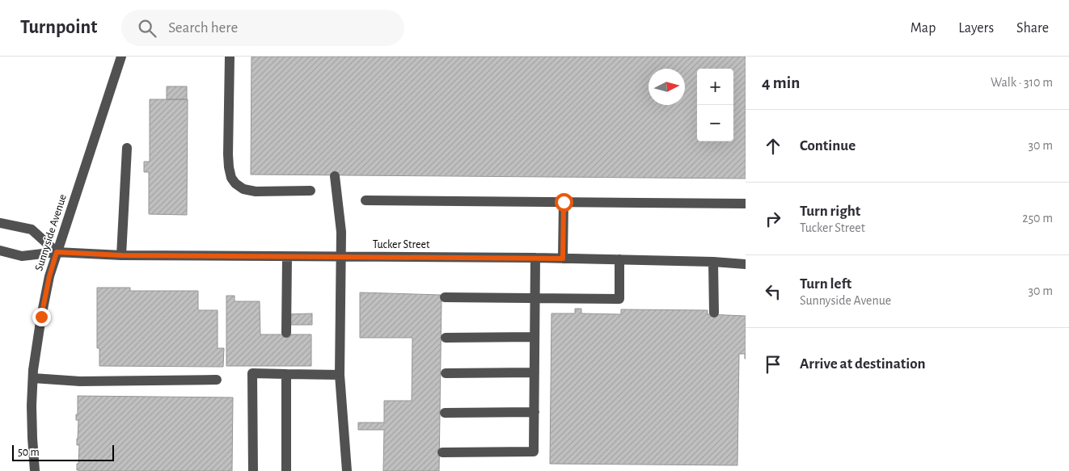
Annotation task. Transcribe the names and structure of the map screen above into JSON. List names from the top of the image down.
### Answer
{
  "streets": {
    "street": ["Sunnyside Avenue", "Tucker Street"]
  },
  "crossings": [
    ["Sunnyside Avenue", "Tucker Street"]
  ],
  "scale_bar": "50 m",
  "north": "right",
  "page": {
    "header": "Turnpoint",
    "search": "Search here",
    "nav": ["Map", "Layers", "Share"],
    "heading": ["4 min", "Walk · 310 m"],
    "map_buttons": ["+", "−"],
    "list": [
      ["Continue", "30 m"],
      ["Turn right", "Tucker Street", "250 m"],
      ["Turn left", "Sunnyside Avenue", "30 m"],
      "Arrive at destination"
    ],
    "scale": "50 m"
  }
}
